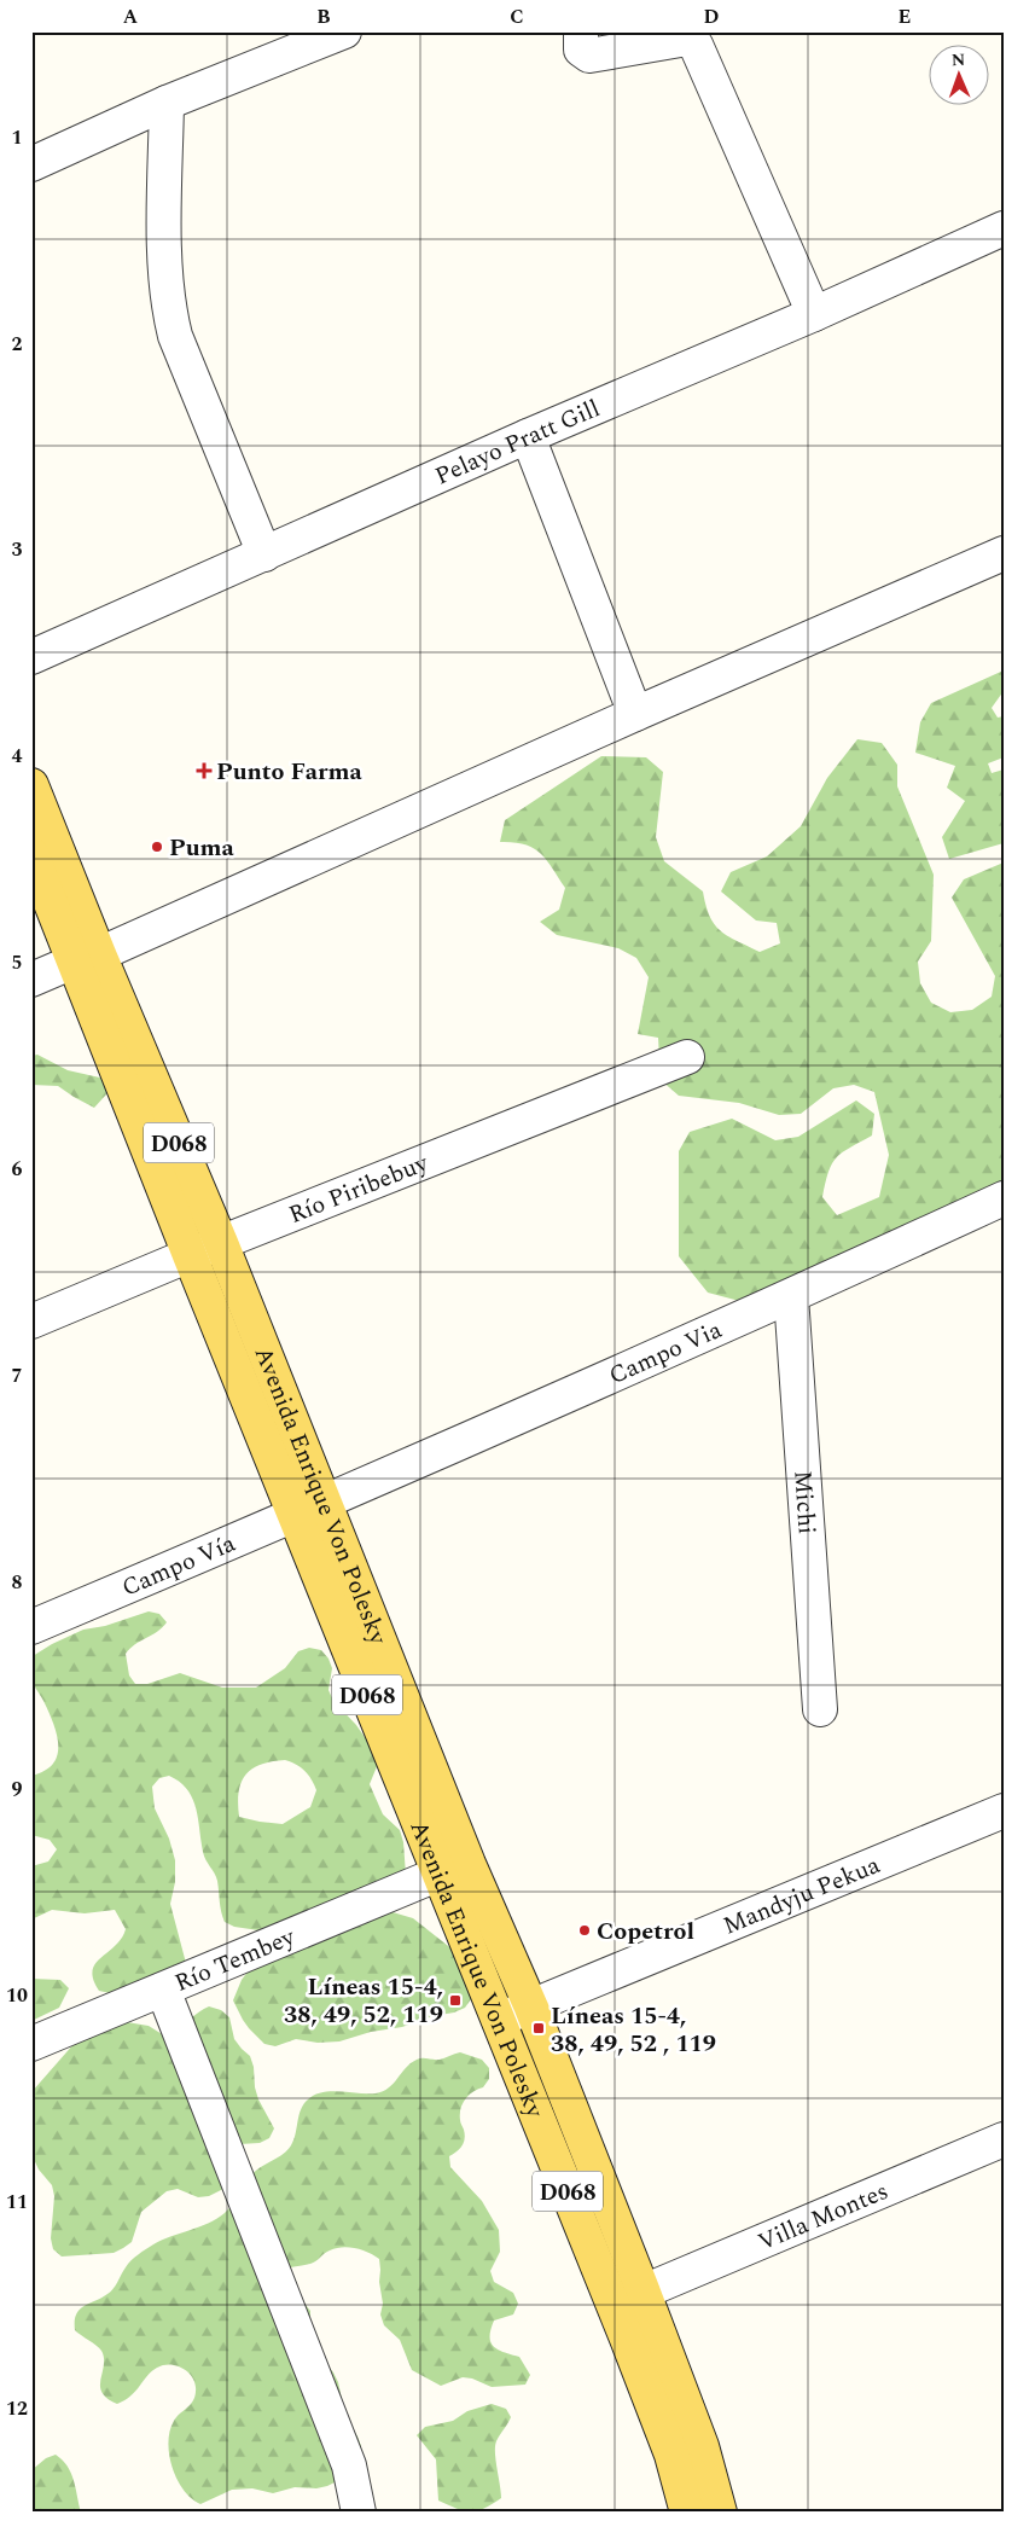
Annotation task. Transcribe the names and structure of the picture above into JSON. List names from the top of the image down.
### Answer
{
  "streets": {
    "main road": ["D068", "Avenida Enrique Von Polesky"],
    "street": [
      "Pelayo Pratt Gill",
      "Río Piribebuy",
      "Campo Via",
      "Michi",
      "Campo Vía",
      "Mandyju Pekua",
      "Río Tembey",
      "Villa Montes"
    ]
  },
  "crossings": [
    ["Río Piribebuy", "Avenida Enrique Von Polesky"],
    ["Campo Via", "Avenida Enrique Von Polesky"],
    ["Campo Via", "Michi"],
    ["Campo Via", "Campo Vía"],
    ["Avenida Enrique Von Polesky", "Campo Vía"],
    ["Avenida Enrique Von Polesky", "Mandyju Pekua"],
    ["Avenida Enrique Von Polesky", "Río Tembey"],
    ["Avenida Enrique Von Polesky", "Villa Montes"]
  ],
  "places": {
    "health": ["Punto Farma"],
    "other": ["Puma", "Copetrol"],
    "transit": ["Líneas 15-4, 38, 49, 52, 119", "Líneas 15-4, 38, 49, 52 , 119"]
  },
  "north": "top",
  "grid": {
    "columns": [
      "A",
      "B",
      "C",
      "D",
      "E"
    ],
    "rows": [
      "1",
      "2",
      "3",
      "4",
      "5",
      "6",
      "7",
      "8",
      "9",
      "10",
      "11",
      "12"
    ]
  }
}
